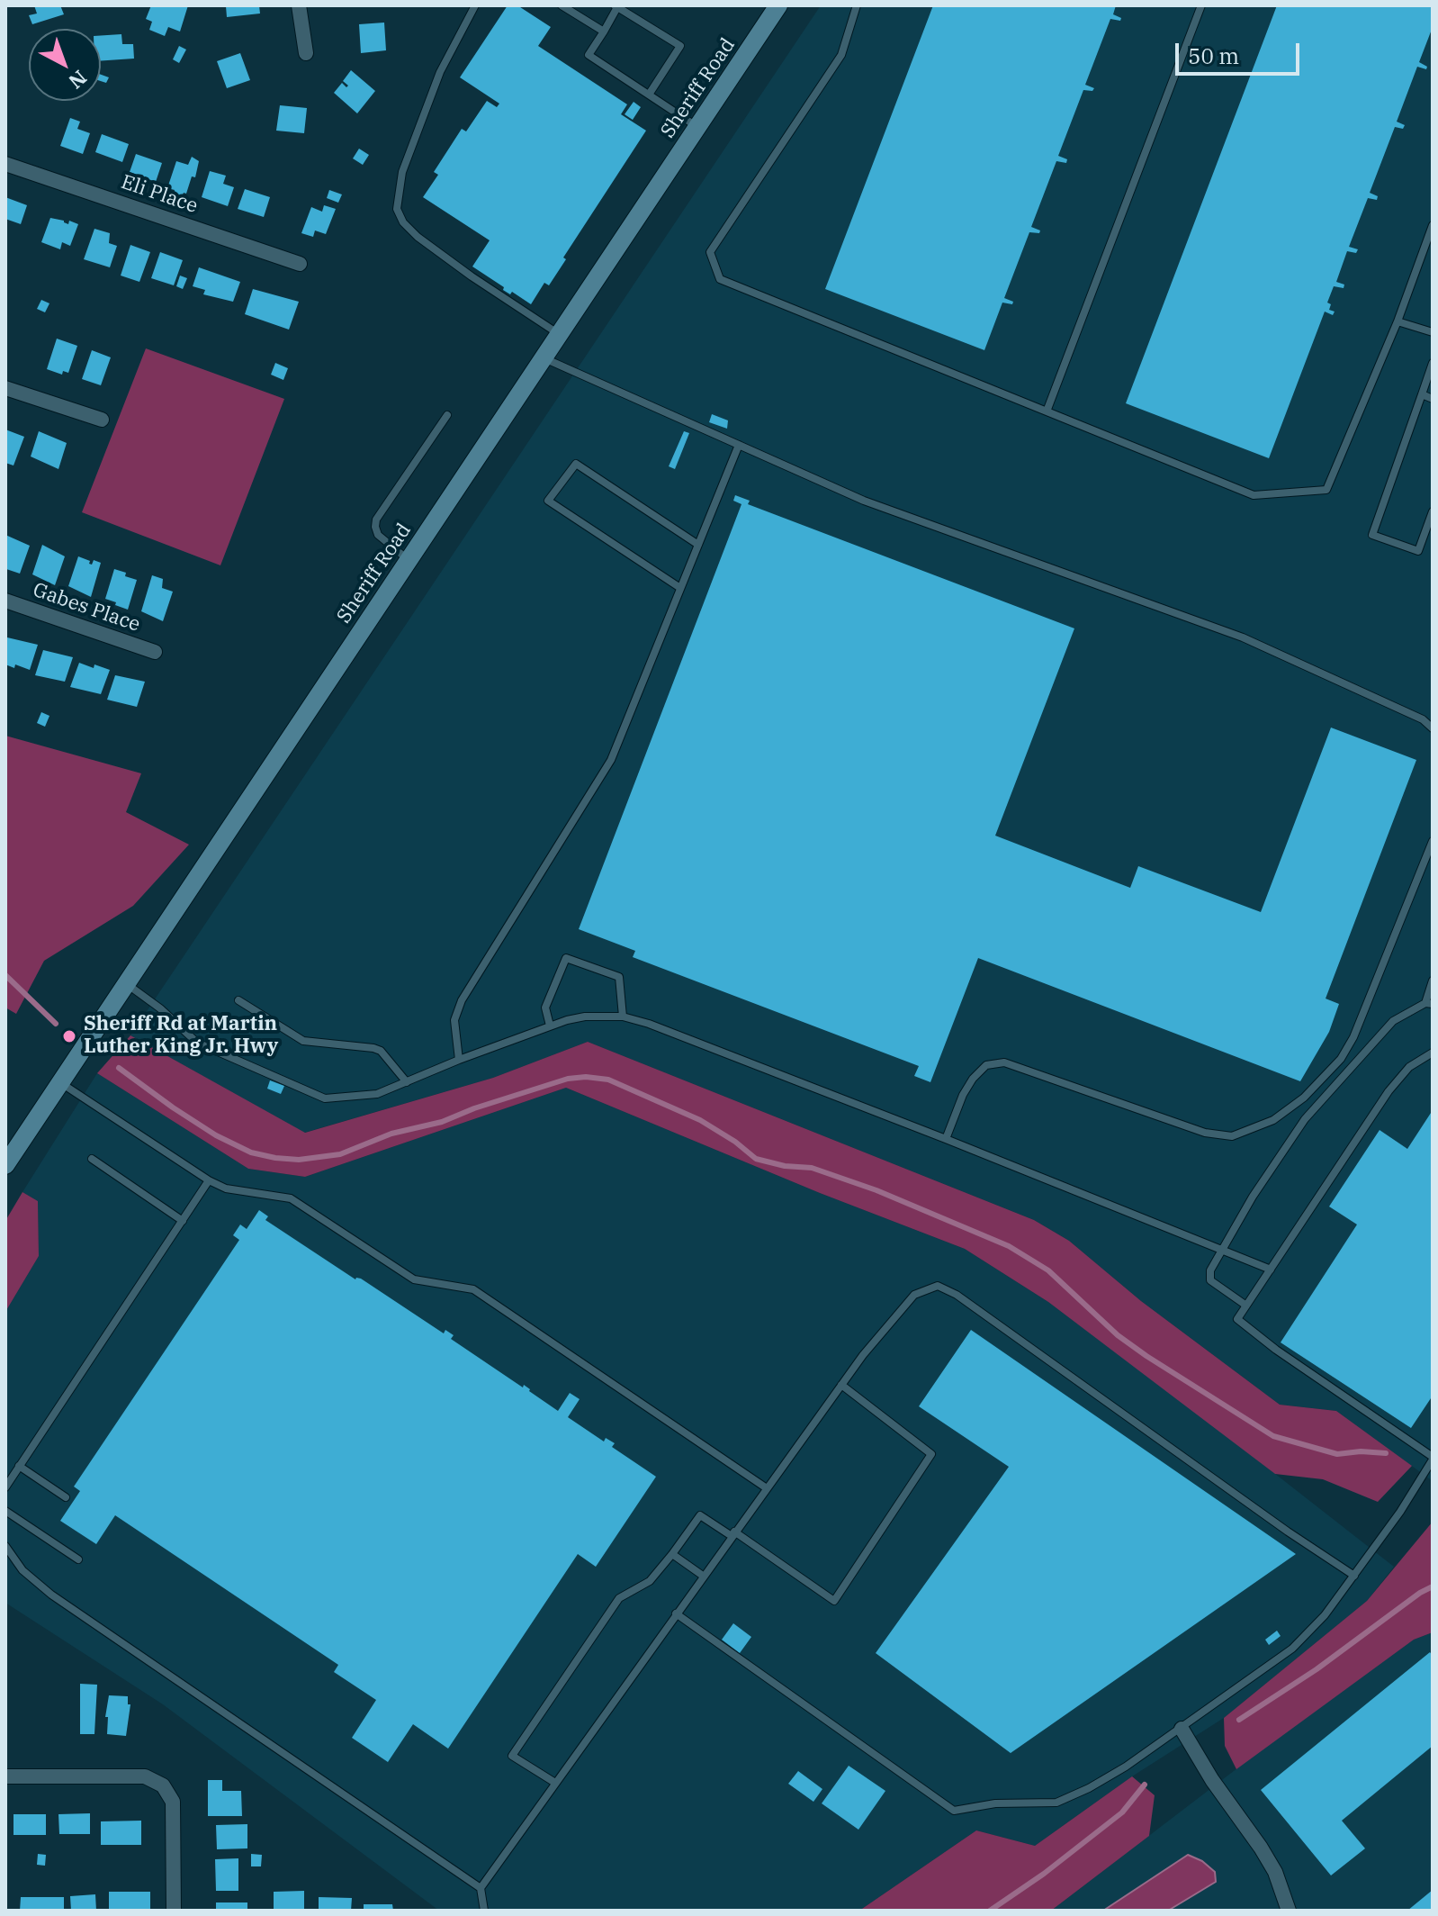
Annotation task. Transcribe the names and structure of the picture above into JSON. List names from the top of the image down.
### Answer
{
  "streets": {
    "main road": ["Sheriff Road"],
    "street": ["Eli Place", "Gabes Place"]
  },
  "places": ["Sheriff Rd at Martin Luther King Jr. Hwy"],
  "scale_bar": "50 m",
  "north": "bottom right"
}
